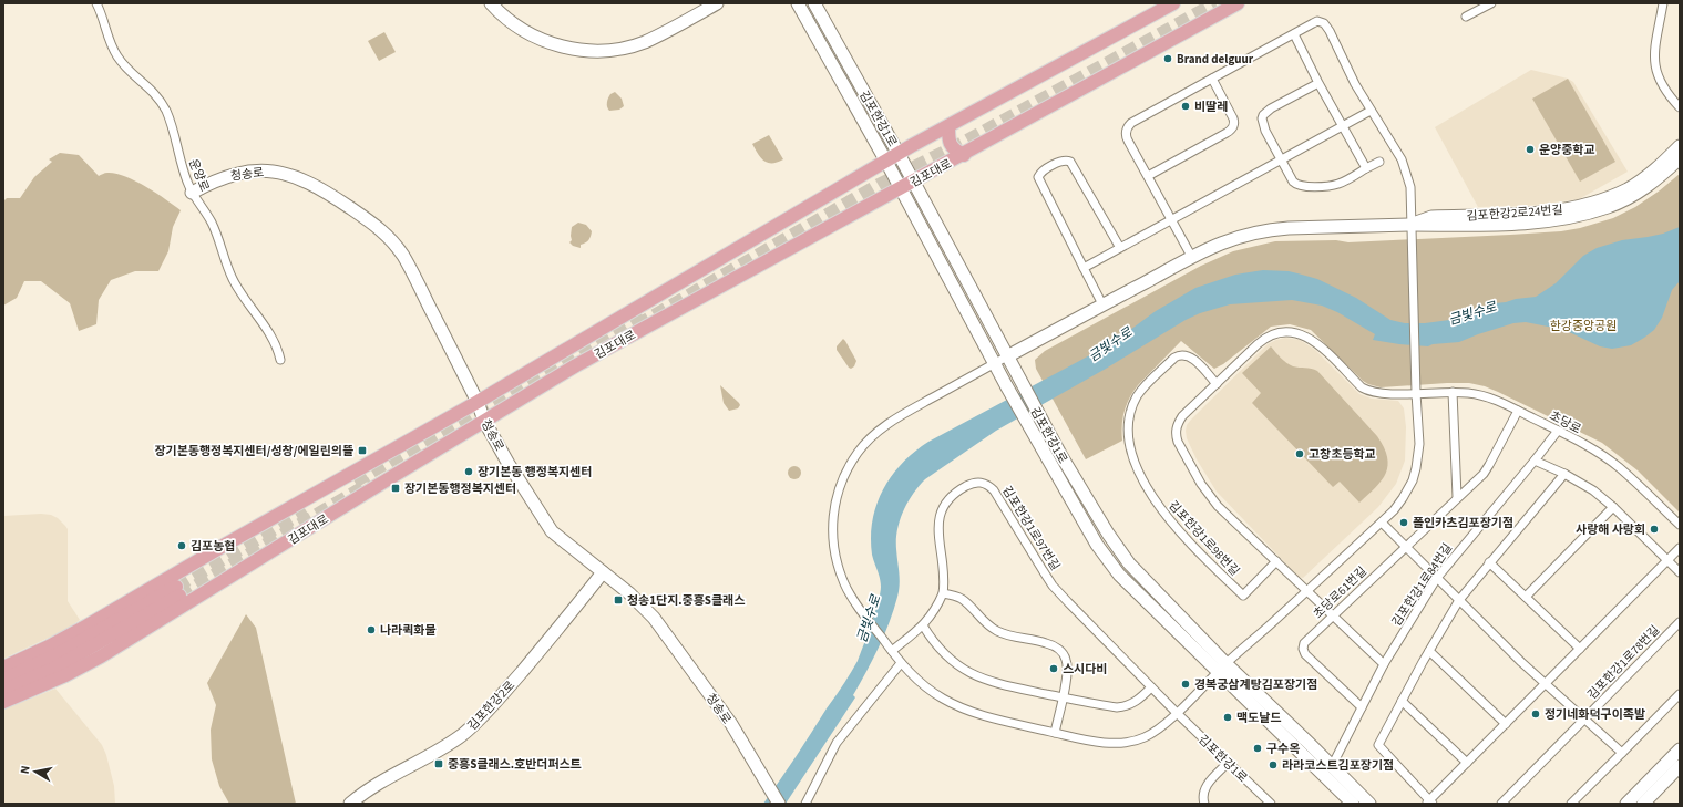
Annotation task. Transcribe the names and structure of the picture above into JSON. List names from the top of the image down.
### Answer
{
  "streets": {
    "main road": ["김포대로"],
    "street": [
      "김포한강1로",
      "청송로",
      "운양로",
      "김포한강2로24번길",
      "초당로",
      "김포한강1로97번길",
      "김포한강1로98번길",
      "김포한강1로84번길",
      "초당로61번길",
      "김포한강1로78번길",
      "김포한강2로"
    ]
  },
  "crossings": [
    ["김포한강1로", "김포대로"],
    ["김포한강1로", "김포한강2로24번길"],
    ["김포한강1로", "김포한강1로97번길"],
    ["김포한강1로", "김포한강1로84번길"],
    ["김포대로", "청송로"],
    ["청송로", "운양로"],
    ["청송로", "김포한강2로"],
    ["초당로", "김포한강1로98번길"],
    ["초당로", "초당로61번길"],
    ["김포한강1로84번길", "초당로61번길"]
  ],
  "water": ["금빛수로"],
  "parks": ["한강중앙공원"],
  "places": {
    "other": [
      "Brand delguur",
      "비딸레",
      "운양중학교",
      "고창초등학교",
      "장기본동 행정복지센터",
      "폴인카츠김포장기점",
      "사랑해 사랑회",
      "김포농협",
      "나라퀵화물",
      "스시다비",
      "경복궁삼계탕김포장기점",
      "정기네화덕구이족발",
      "맥도날드",
      "구수옥",
      "라라코스트김포장기점"
    ],
    "transit": [
      "장기본동행정복지센터/성창/에일린의뜰",
      "장기본동행정복지센터",
      "청송1단지.중흥S클래스",
      "중흥S클래스.호반더퍼스트"
    ]
  },
  "north": "left"
}
